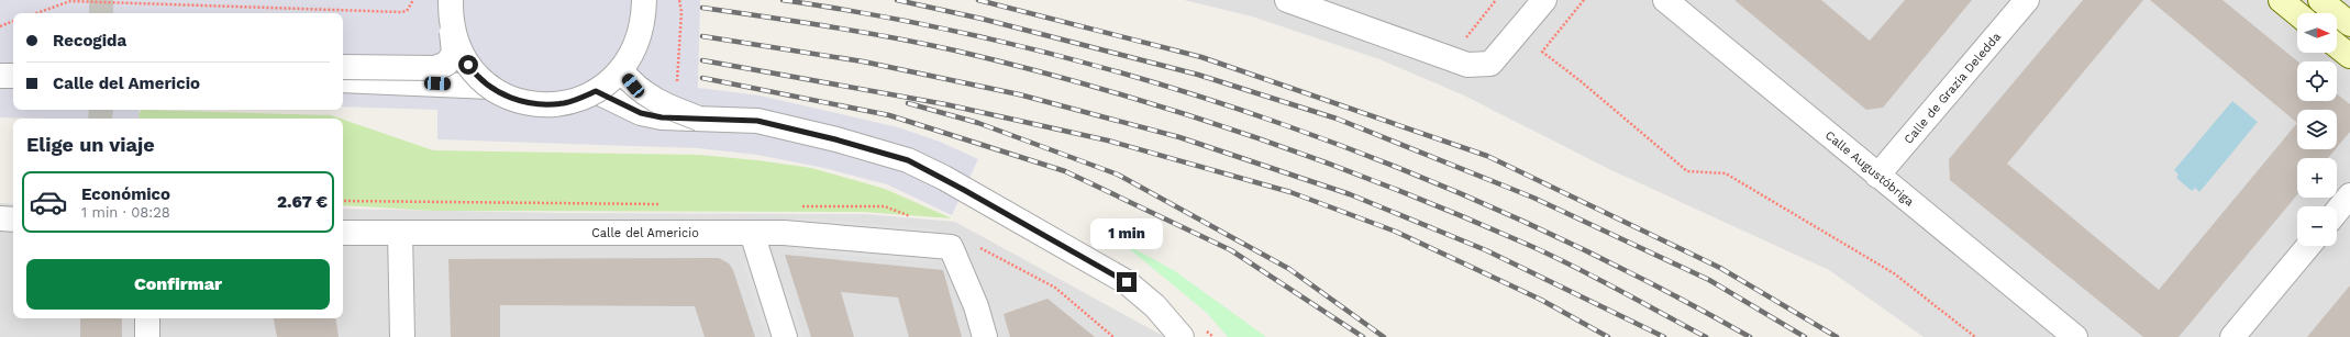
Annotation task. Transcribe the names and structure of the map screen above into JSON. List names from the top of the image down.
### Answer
{
  "streets": {
    "street": ["Calle de Grazia Deledda", "Calle Augustóbriga", "Calle del Americio"]
  },
  "crossings": [
    ["Calle de Grazia Deledda", "Calle Augustóbriga"]
  ],
  "north": "right",
  "page": {
    "map_buttons": ["+", "−"],
    "banner": ["Recogida", "Calle del Americio"],
    "heading": "Elige un viaje",
    "list": [
      {
        "name": "Económico",
        "note": "1 min · 08:28",
        "value": "2.67 €"
      }
    ],
    "bubble": "1 min",
    "buttons": "Confirmar"
  }
}
